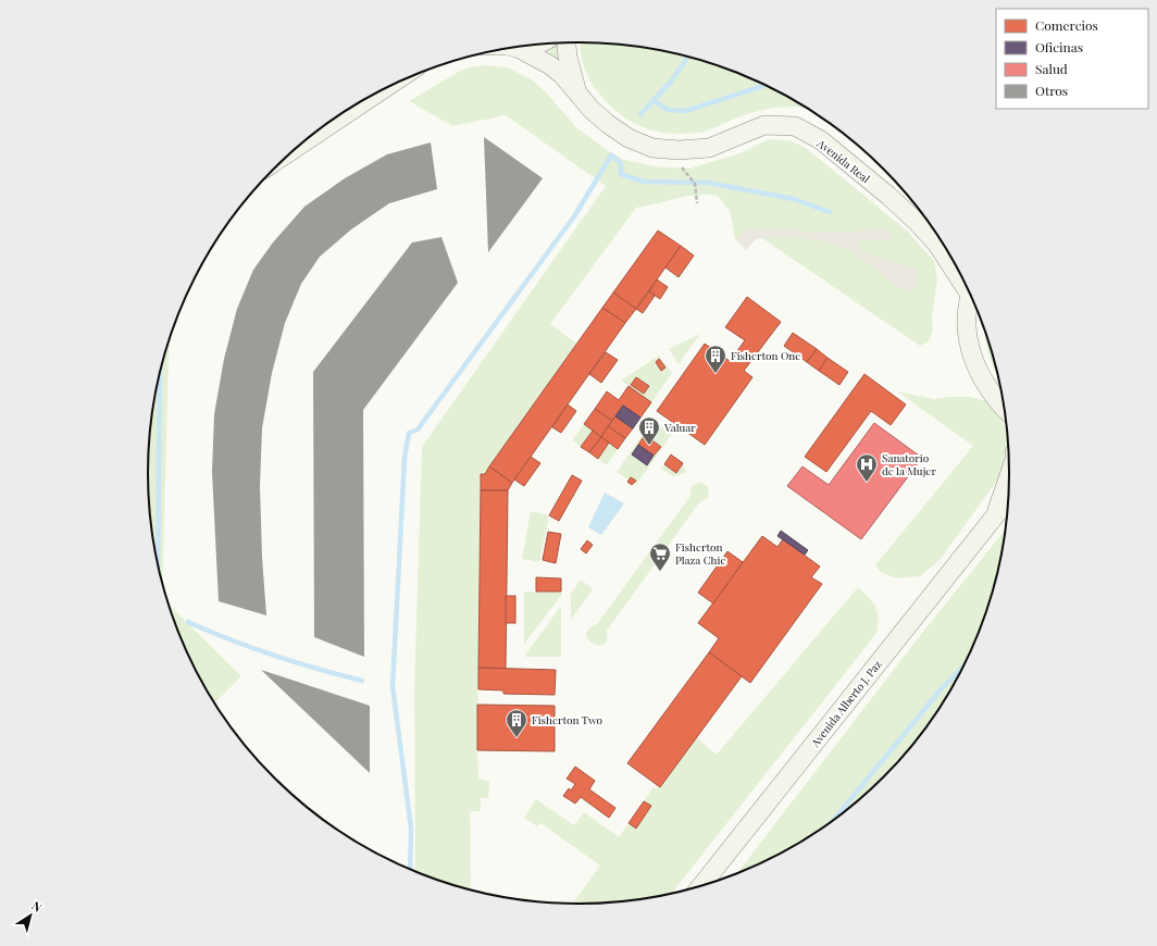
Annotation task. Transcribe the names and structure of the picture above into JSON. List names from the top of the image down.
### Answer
{
  "streets": {
    "main road": ["Avenida Real", "Avenida Alberto J. Paz"]
  },
  "places": {
    "building": ["Fisherton One", "Valuar", "Fisherton Two"],
    "hospital": ["Sanatorio de la Mujer"],
    "supermarket": ["Fisherton Plaza Chic"]
  },
  "legend": [
    "Comercios",
    "Oficinas",
    "Salud",
    "Otros"
  ],
  "north": "top right"
}
